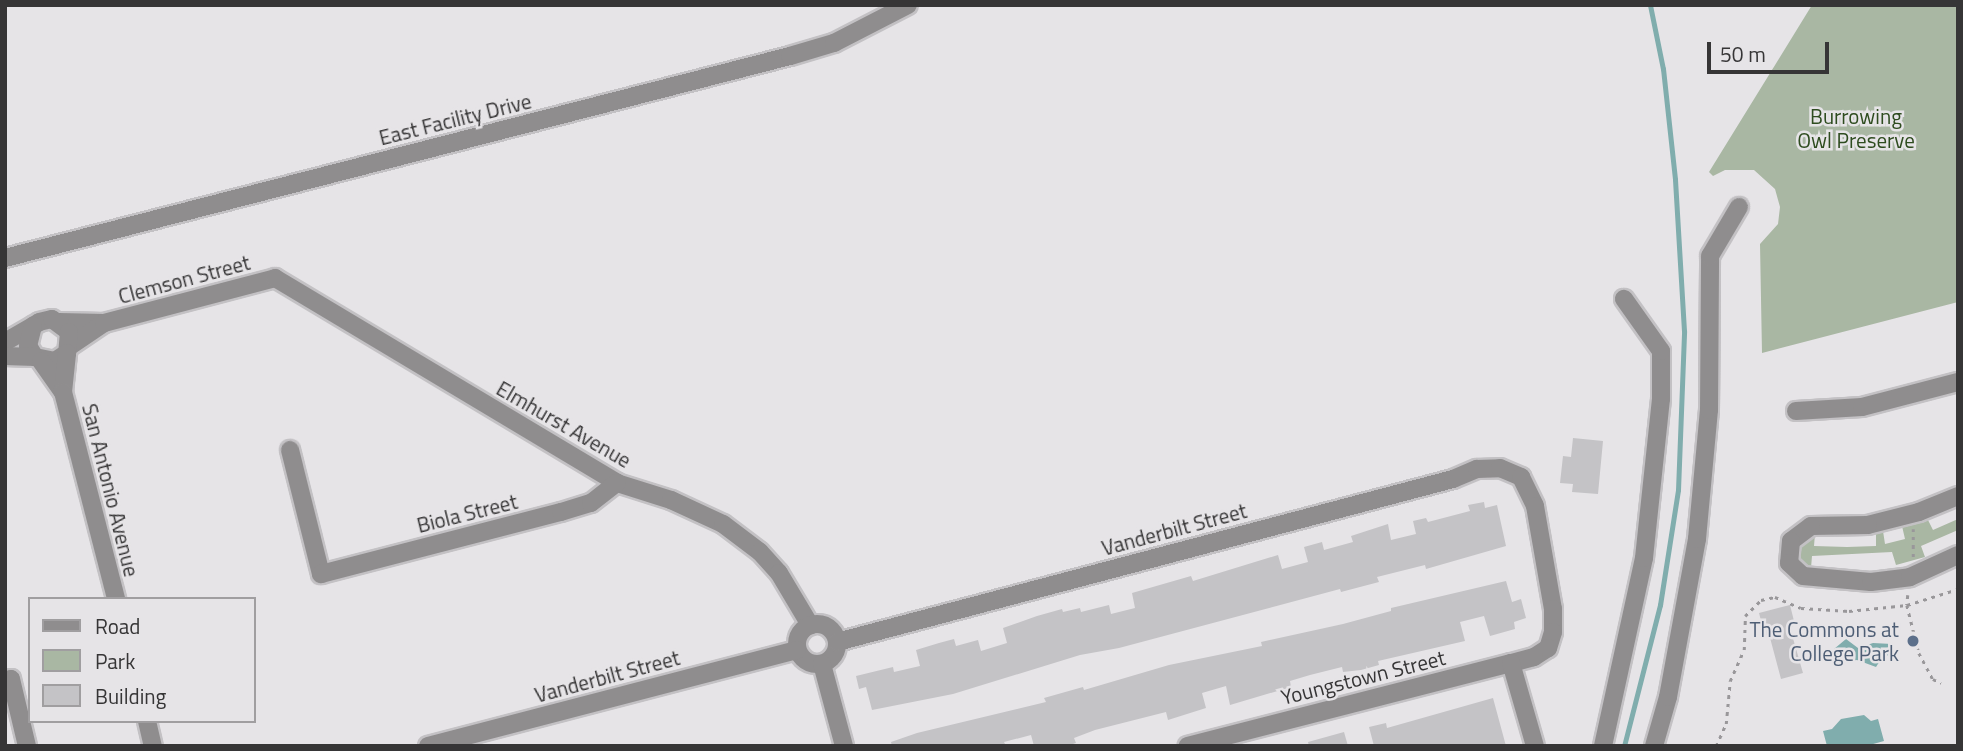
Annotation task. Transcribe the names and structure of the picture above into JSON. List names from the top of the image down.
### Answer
{
  "streets": {
    "street": [
      "East Facility Drive",
      "Clemson Street",
      "Elmhurst Avenue",
      "San Antonio Avenue",
      "Biola Street",
      "Vanderbilt Street",
      "Youngstown Street"
    ]
  },
  "crossings": [
    ["Clemson Street", "Elmhurst Avenue"],
    ["Clemson Street", "San Antonio Avenue"],
    ["Elmhurst Avenue", "Biola Street"],
    ["Elmhurst Avenue", "Vanderbilt Street"],
    ["Vanderbilt Street", "Youngstown Street"]
  ],
  "parks": ["Burrowing Owl Preserve"],
  "places": ["The Commons at College Park"],
  "legend": ["Road", "Park", "Building"],
  "scale_bar": "50 m"
}
